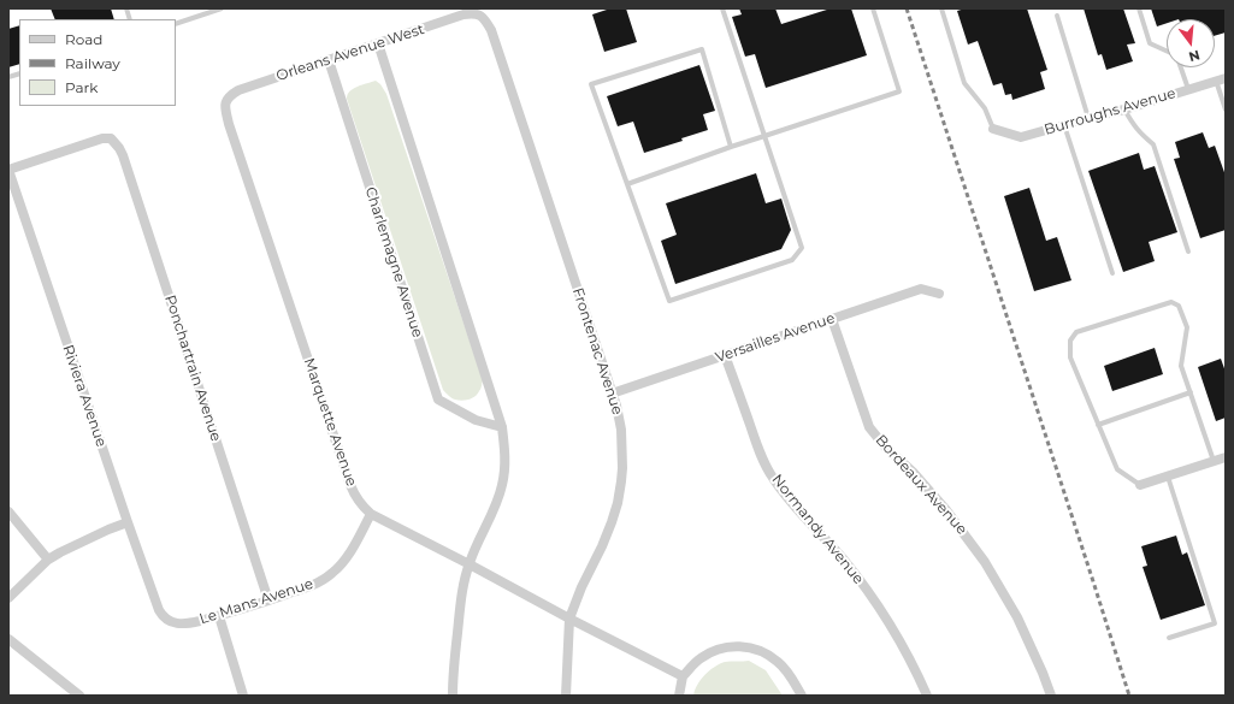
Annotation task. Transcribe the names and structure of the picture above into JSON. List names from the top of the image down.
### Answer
{
  "streets": {
    "street": [
      "Orleans Avenue West",
      "Burroughs Avenue",
      "Charlemagne Avenue",
      "Versailles Avenue",
      "Frontenac Avenue",
      "Ponchartrain Avenue",
      "Riviera Avenue",
      "Marquette Avenue",
      "Bordeaux Avenue",
      "Normandy Avenue",
      "Le Mans Avenue"
    ]
  },
  "crossings": [
    ["Orleans Avenue West", "Charlemagne Avenue"],
    ["Orleans Avenue West", "Frontenac Avenue"],
    ["Orleans Avenue West", "Marquette Avenue"],
    ["Versailles Avenue", "Frontenac Avenue"],
    ["Versailles Avenue", "Bordeaux Avenue"],
    ["Versailles Avenue", "Normandy Avenue"],
    ["Frontenac Avenue", "Marquette Avenue"],
    ["Ponchartrain Avenue", "Riviera Avenue"],
    ["Ponchartrain Avenue", "Le Mans Avenue"],
    ["Riviera Avenue", "Le Mans Avenue"],
    ["Marquette Avenue", "Le Mans Avenue"]
  ],
  "legend": ["Road", "Railway", "Park"],
  "north": "bottom"
}
